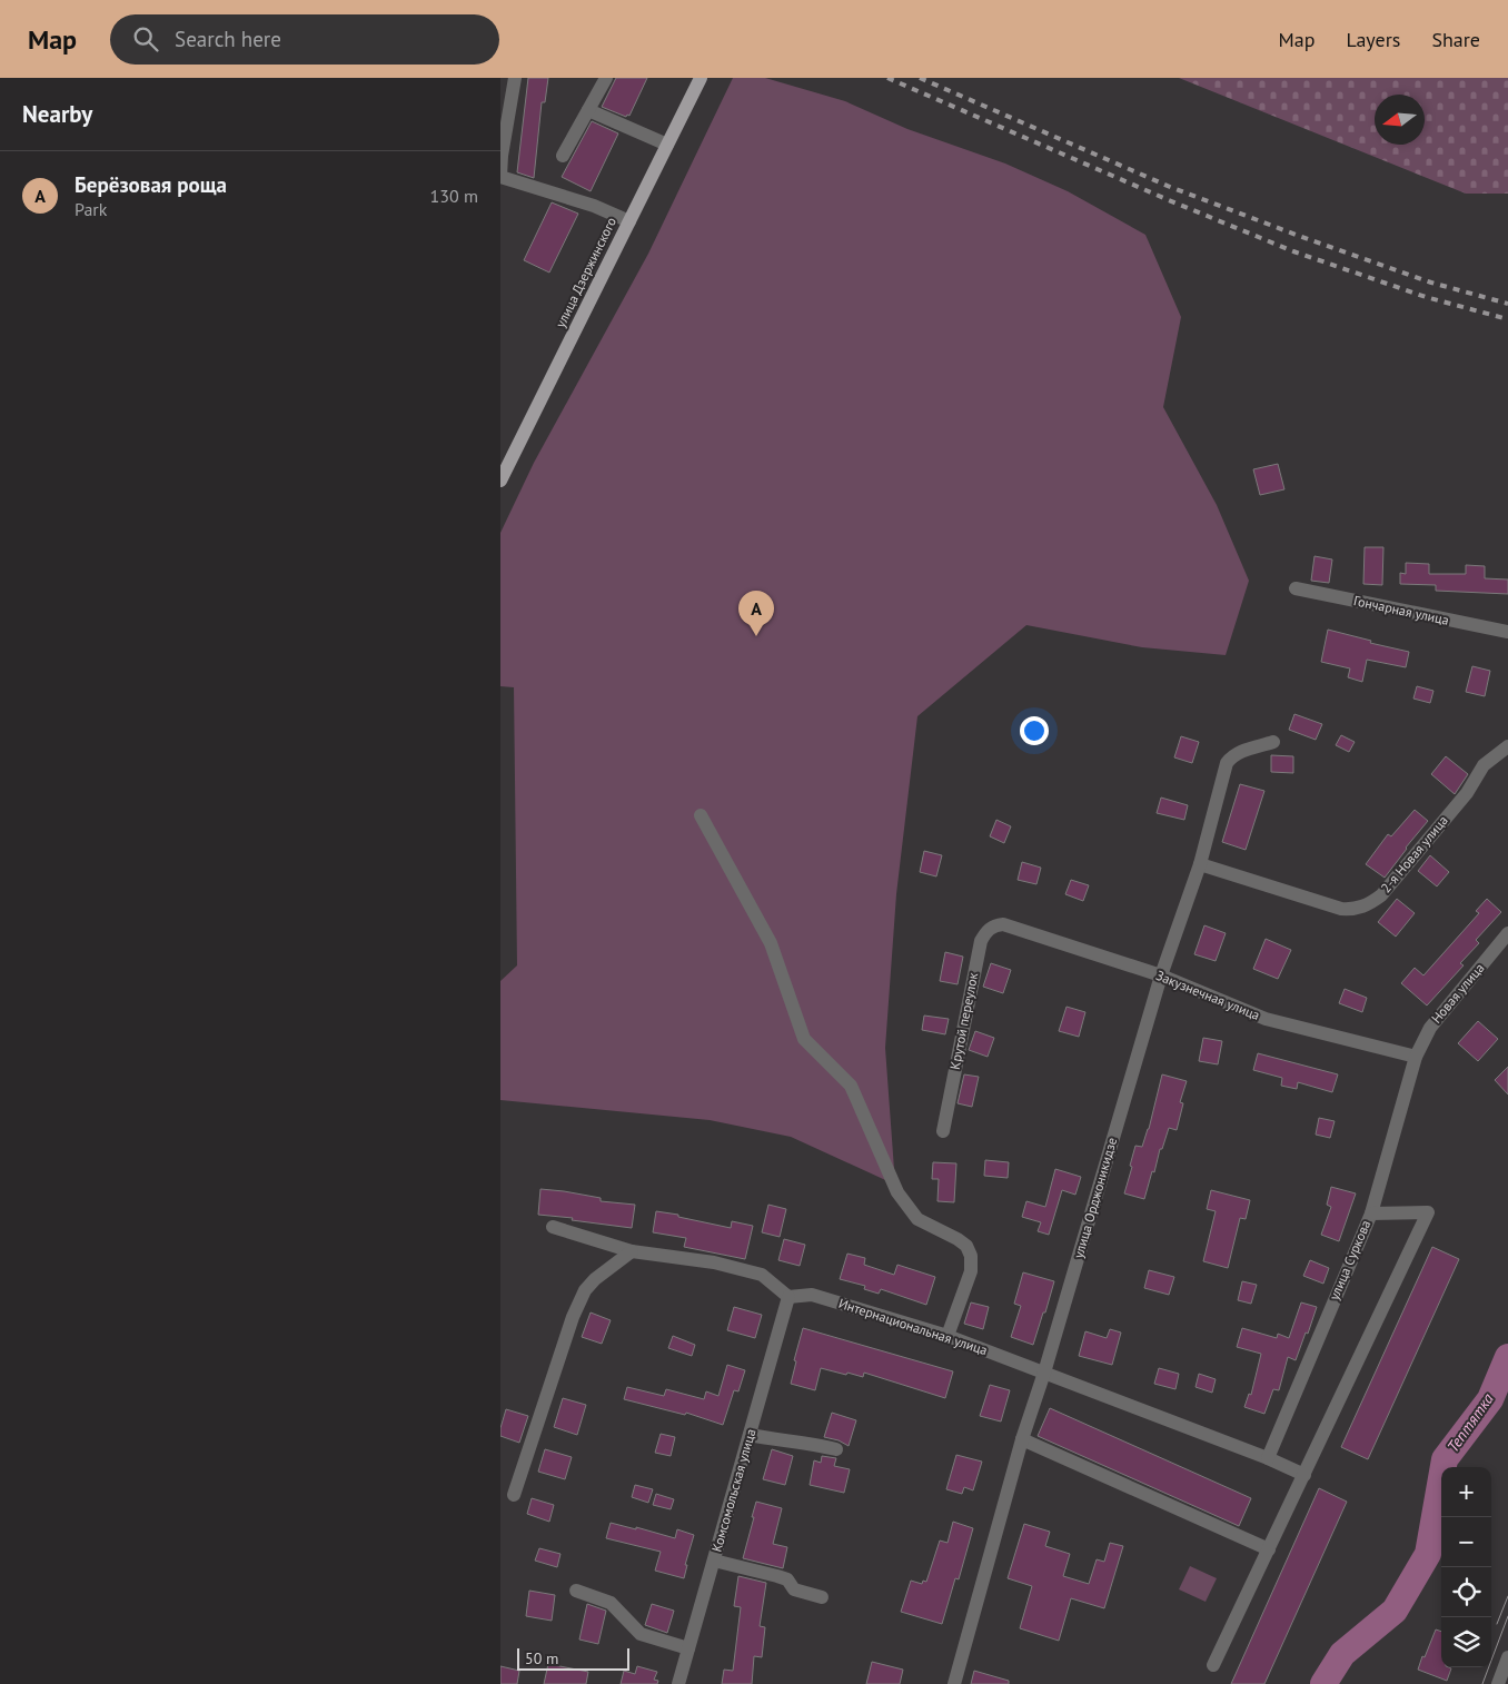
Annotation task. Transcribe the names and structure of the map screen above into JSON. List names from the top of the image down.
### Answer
{
  "streets": {
    "main road": ["улица Дзержинского"],
    "street": [
      "Гончарная улица",
      "2-я Новая улица",
      "Новая улица",
      "Закузнечная улица",
      "Крутой переулок",
      "улица Орджоникидзе",
      "улица Суркова",
      "Интернациональная улица",
      "Комсомольская улица"
    ]
  },
  "crossings": [
    ["2-я Новая улица", "улица Орджоникидзе"],
    ["Новая улица", "Закузнечная улица"],
    ["Новая улица", "улица Суркова"],
    ["Закузнечная улица", "Крутой переулок"],
    ["Закузнечная улица", "улица Орджоникидзе"],
    ["Закузнечная улица", "улица Суркова"],
    ["улица Орджоникидзе", "Интернациональная улица"],
    ["улица Суркова", "Интернациональная улица"],
    ["Интернациональная улица", "Комсомольская улица"]
  ],
  "water": ["Тептятка"],
  "scale_bar": "50 m",
  "north": "left",
  "page": {
    "header": "Map",
    "search": "Search here",
    "nav": ["Map", "Layers", "Share"],
    "heading": "Nearby",
    "list": [
      {
        "mark": "A",
        "name": "Берёзовая роща",
        "note": "Park",
        "value": "130 m"
      }
    ],
    "pins": "A",
    "map_buttons": ["+", "−"],
    "scale": "50 m"
  }
}
